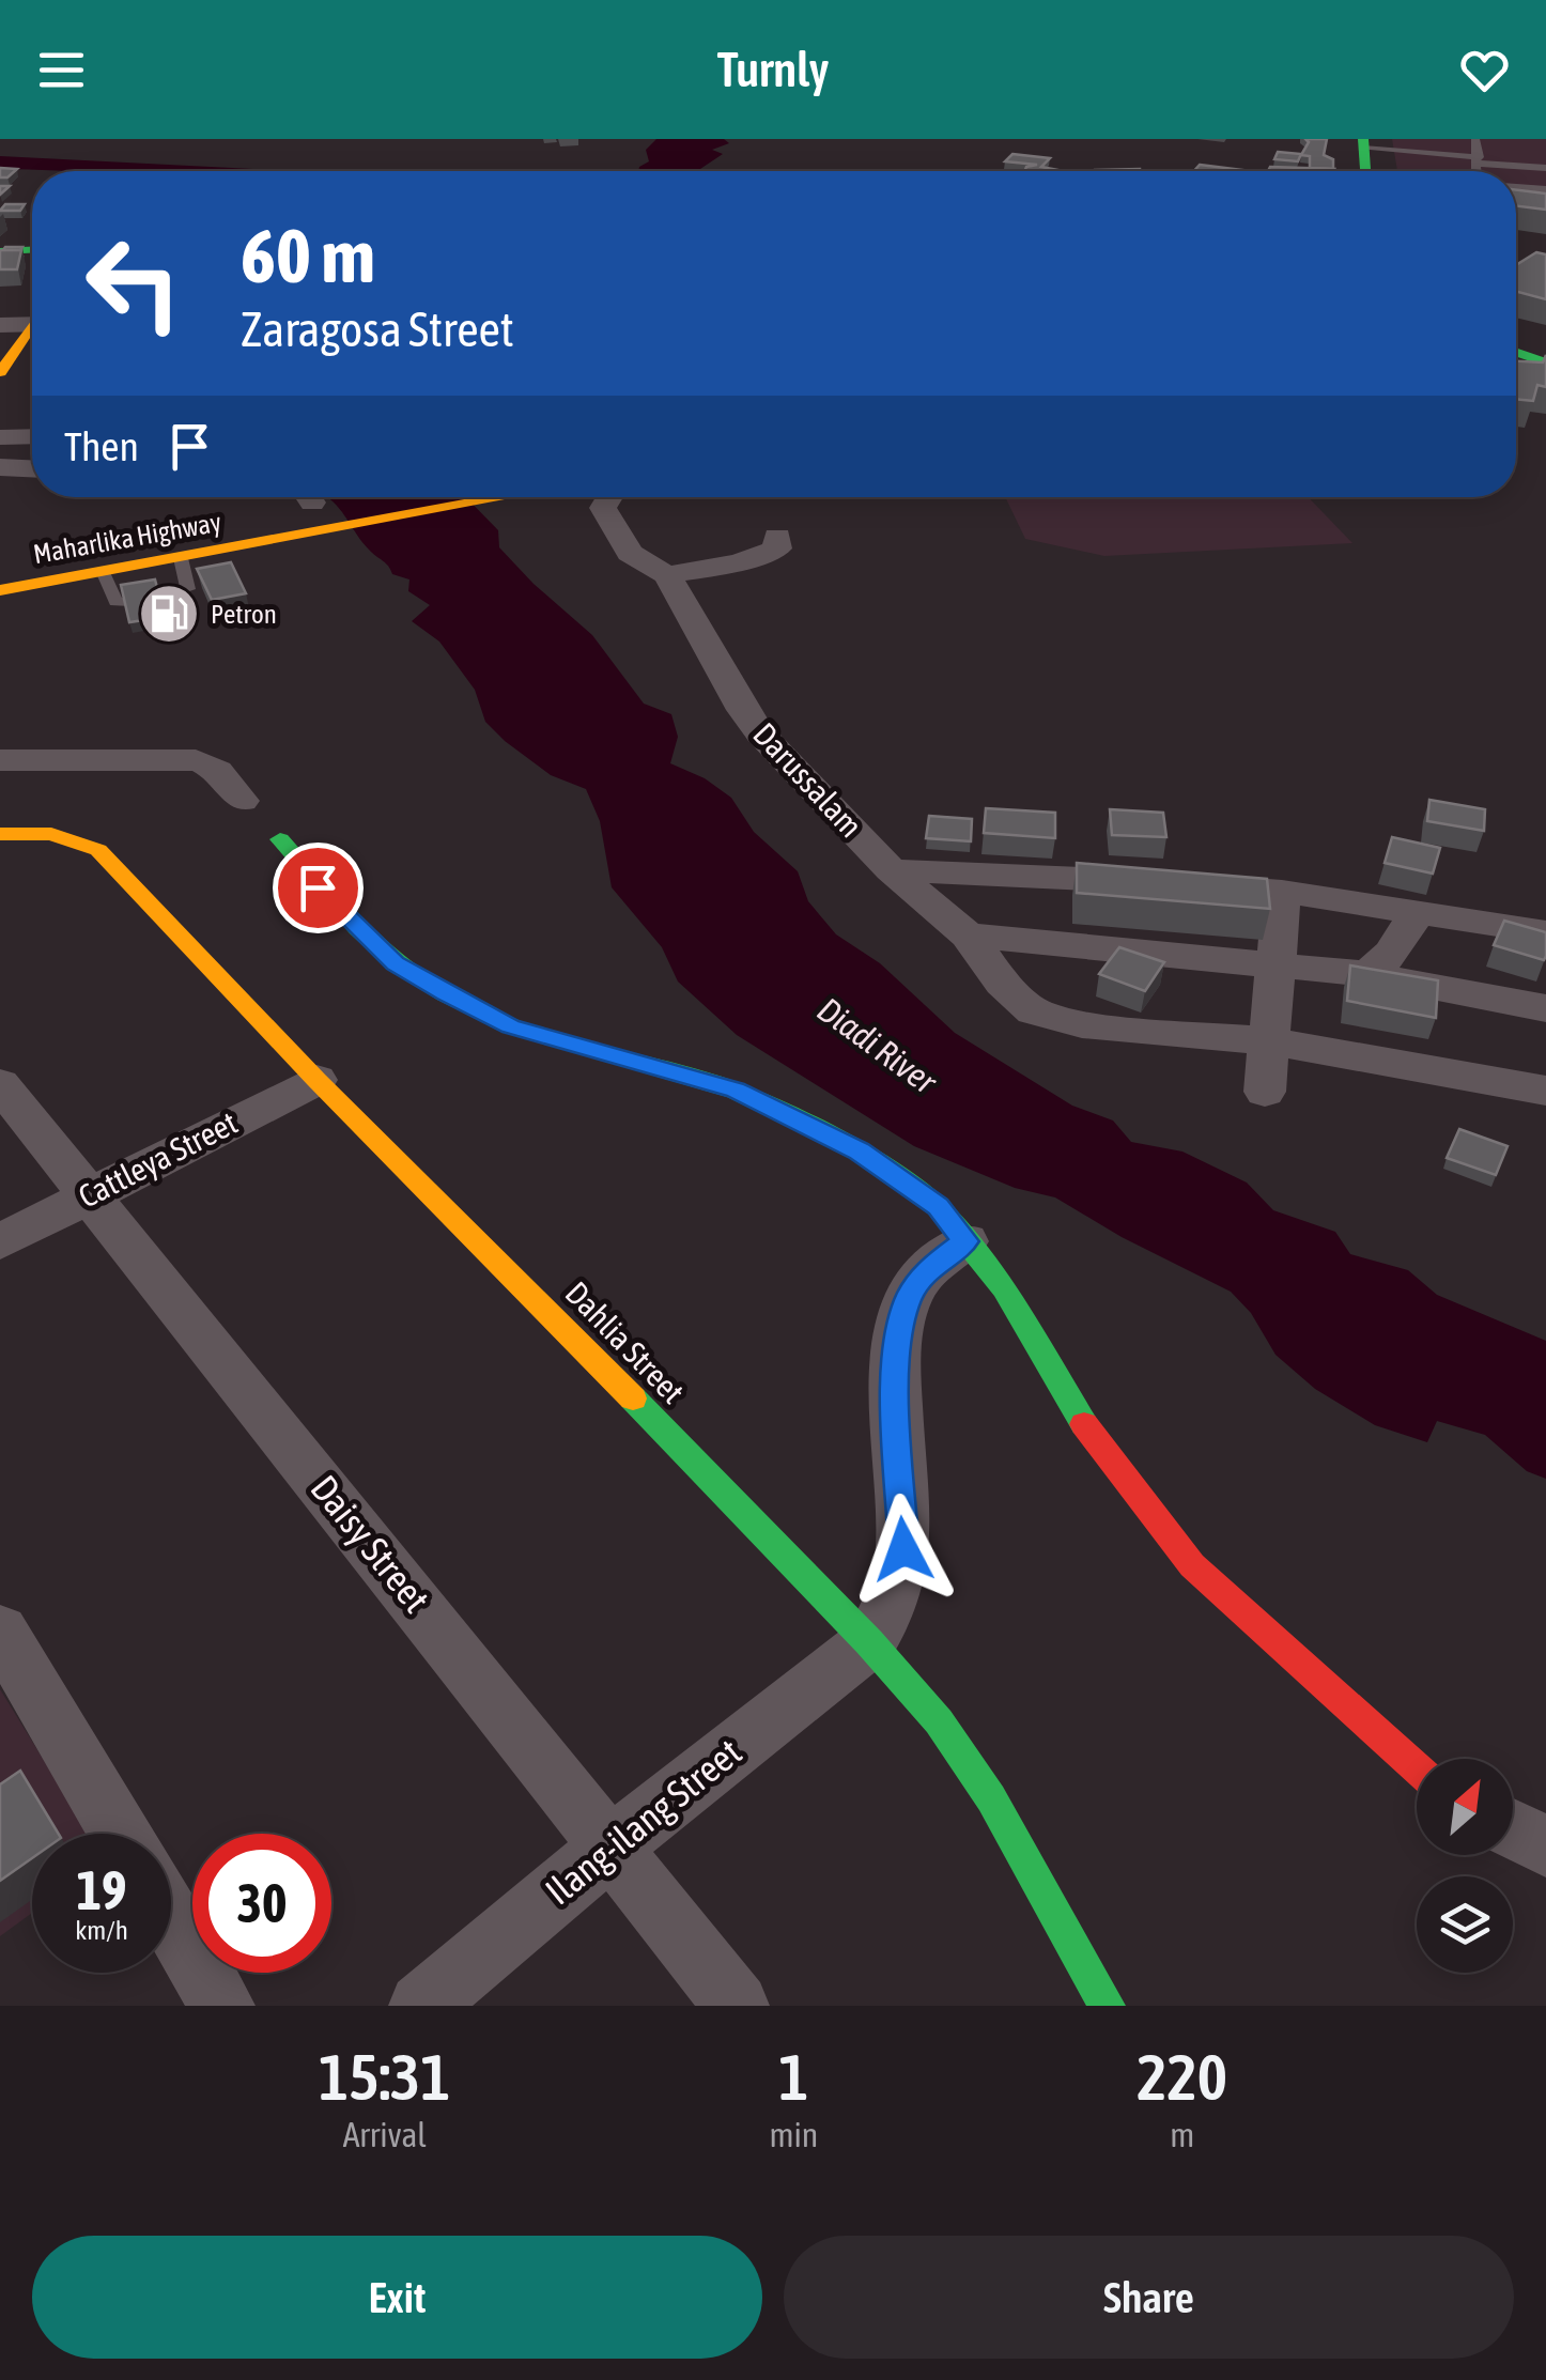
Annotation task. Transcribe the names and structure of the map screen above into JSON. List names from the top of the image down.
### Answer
{
  "streets": {
    "street": [
      "Maharlika Highway",
      "Darussalam",
      "Cattleya Street",
      "Dahlia Street",
      "Daisy Street",
      "Ilang-ilang Street"
    ]
  },
  "crossings": [
    ["Cattleya Street", "Dahlia Street"],
    ["Cattleya Street", "Daisy Street"],
    ["Dahlia Street", "Ilang-ilang Street"],
    ["Daisy Street", "Ilang-ilang Street"]
  ],
  "water": ["Diadi River"],
  "places": {
    "fuel station": ["Petron"]
  },
  "north": "top right",
  "page": {
    "header": "Turnly",
    "turn": ["60 m", "Zaragosa Street"],
    "then": "Then",
    "speed": "19 km/h",
    "limit": "30",
    "eta": [
      "15:31",
      "Arrival",
      "1",
      "min",
      "220",
      "m"
    ],
    "buttons": ["Exit", "Share"]
  }
}
